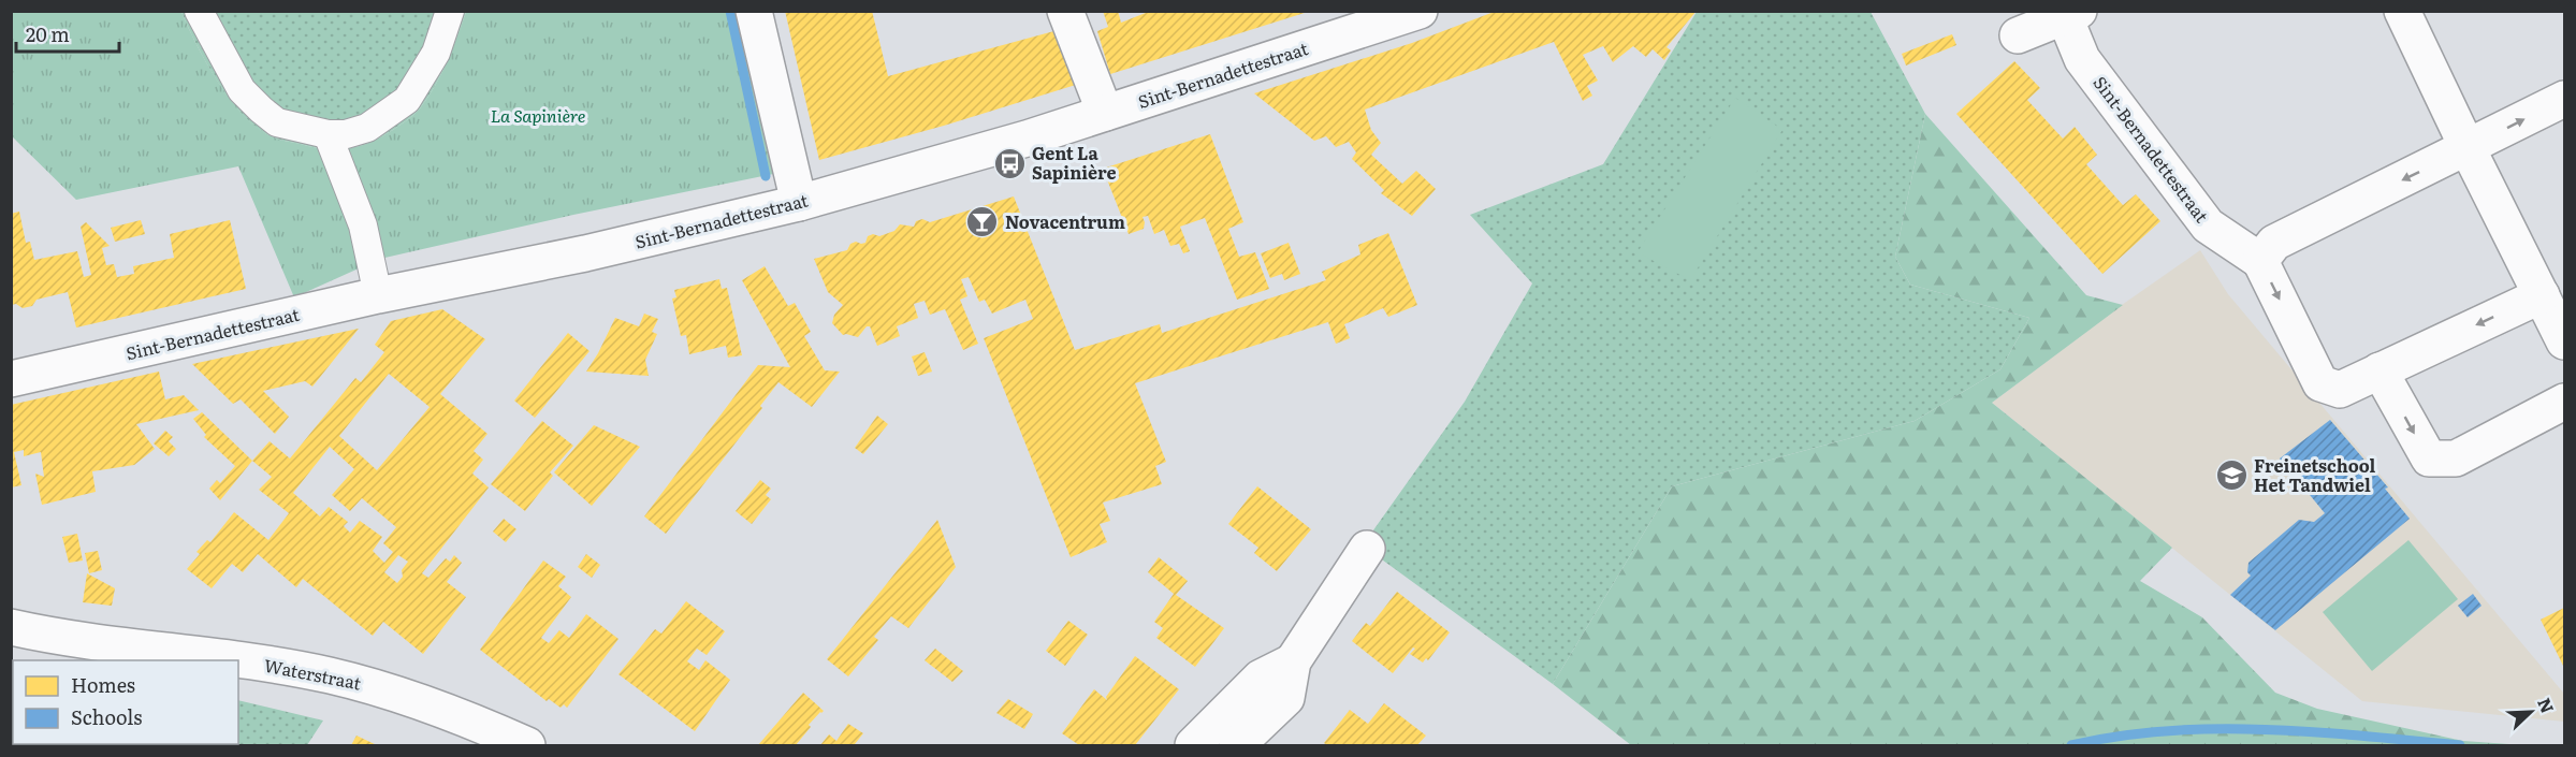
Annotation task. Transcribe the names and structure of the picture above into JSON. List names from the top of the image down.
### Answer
{
  "streets": {
    "street": ["Sint-Bernadettestraat", "Waterstraat"]
  },
  "parks": ["La Sapinière"],
  "places": {
    "bus stop": ["Gent La Sapinière"],
    "bar": ["Novacentrum"],
    "school or university": ["Freinetschool Het Tandwiel"]
  },
  "legend": ["Homes", "Schools"],
  "scale_bar": "20 m",
  "north": "top right"
}
